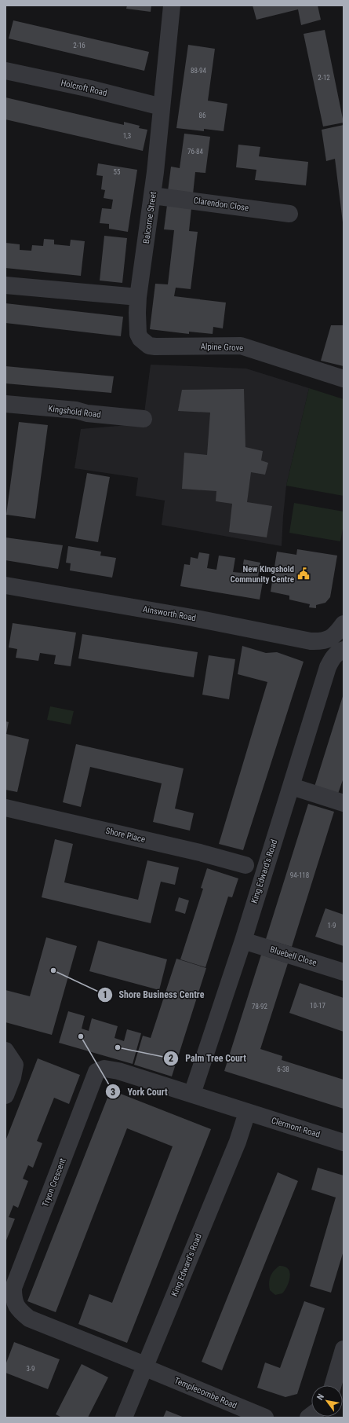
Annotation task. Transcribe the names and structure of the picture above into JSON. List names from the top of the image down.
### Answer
{
  "streets": {
    "street": [
      "Holcroft Road",
      "Clarendon Close",
      "Balcorne Street",
      "Alpine Grove",
      "Kingshold Road",
      "Ainsworth Road",
      "Shore Place",
      "King Edward's Road",
      "Bluebell Close",
      "Clermont Road",
      "Tryon Crescent",
      "Templecombe Road"
    ]
  },
  "crossings": [
    ["Holcroft Road", "Balcorne Street"],
    ["Clarendon Close", "Balcorne Street"],
    ["Balcorne Street", "Alpine Grove"],
    ["Ainsworth Road", "King Edward's Road"],
    ["King Edward's Road", "Bluebell Close"],
    ["King Edward's Road", "Clermont Road"],
    ["King Edward's Road", "Tryon Crescent"],
    ["King Edward's Road", "Templecombe Road"],
    ["Clermont Road", "Tryon Crescent"],
    ["Tryon Crescent", "Templecombe Road"]
  ],
  "places": {
    "public building": ["New Kingshold Community Centre"],
    "other": ["Shore Business Centre", "York Court", "Palm Tree Court"]
  },
  "house_numbers": [
    "2-16",
    "88-94",
    "2-12",
    "86",
    "1,3",
    "76-84",
    "55",
    "94-118",
    "1-9",
    "10-17",
    "78-92",
    "6-38",
    "3-9"
  ],
  "north": "top left"
}
